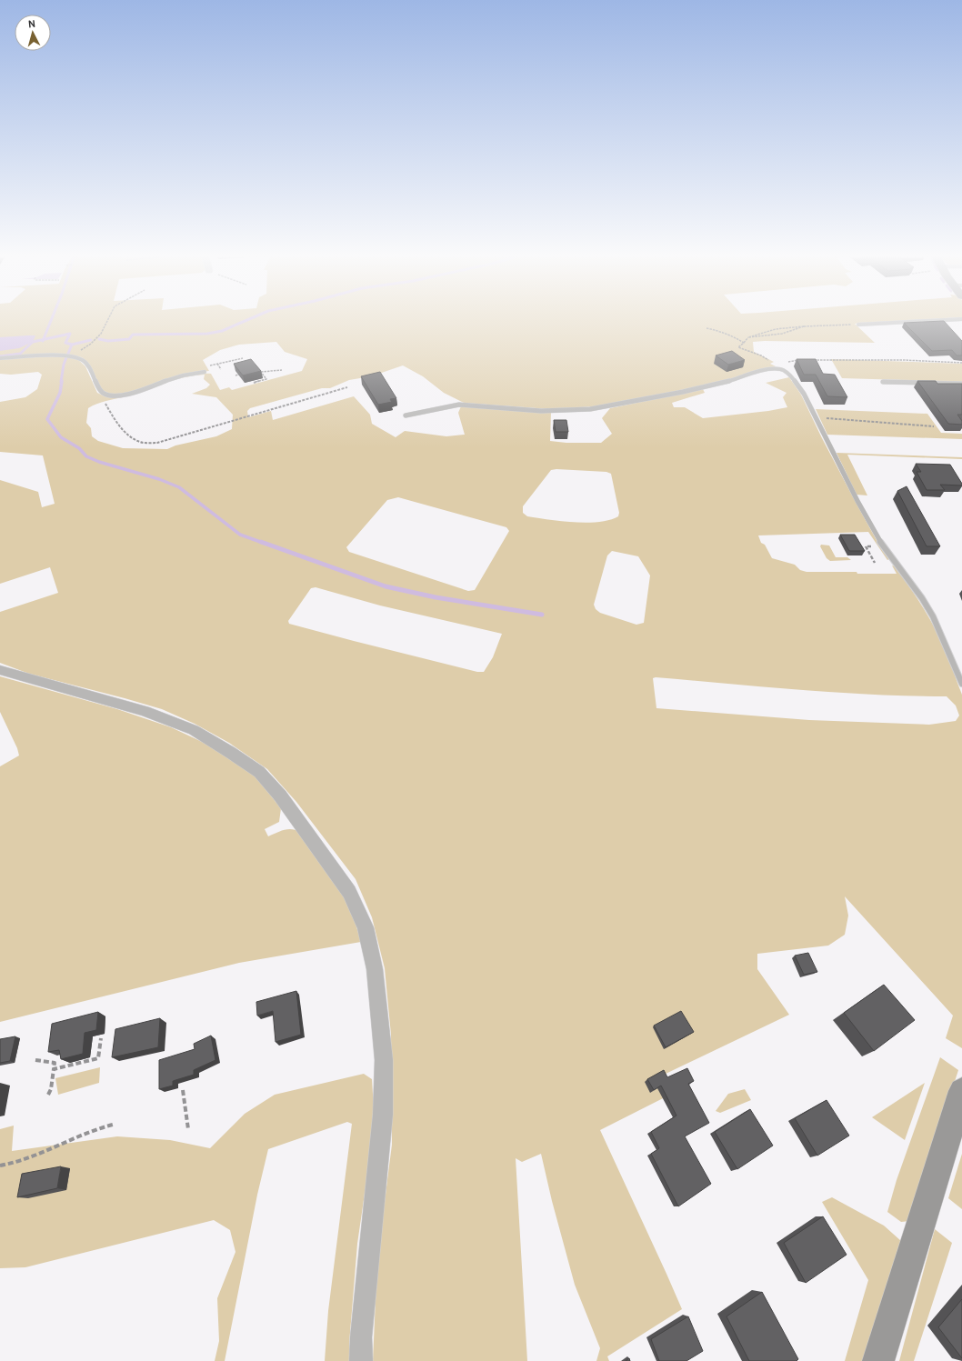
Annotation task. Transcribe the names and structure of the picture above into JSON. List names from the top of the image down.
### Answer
{
  "north": "top"
}
